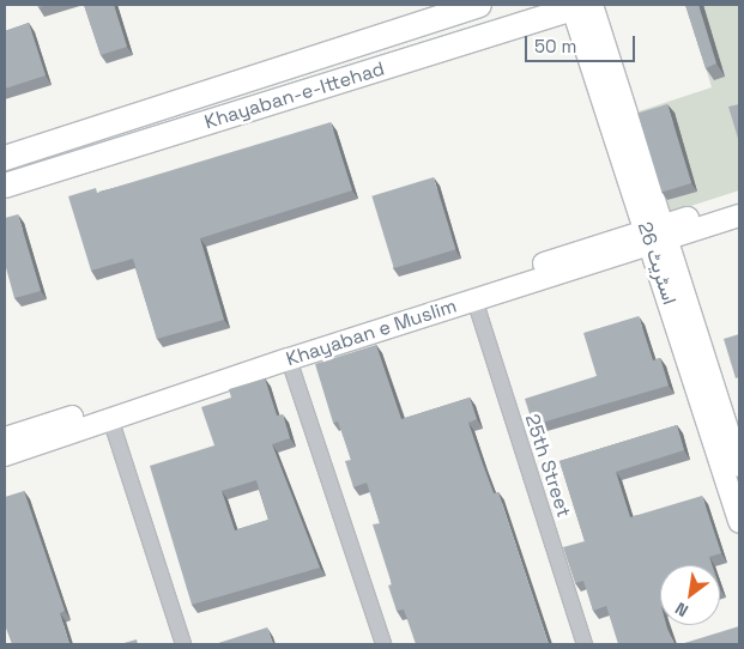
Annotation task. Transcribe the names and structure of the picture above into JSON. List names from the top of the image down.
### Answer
{
  "streets": {
    "main road": ["Khayaban-e-Ittehad"],
    "street": ["اسٹریٹ 26", "Khayaban e Muslim", "25th Street"]
  },
  "crossings": [
    ["Khayaban-e-Ittehad", "اسٹریٹ 26"],
    ["اسٹریٹ 26", "Khayaban e Muslim"],
    ["Khayaban e Muslim", "25th Street"]
  ],
  "scale_bar": "50 m",
  "north": "bottom left"
}
